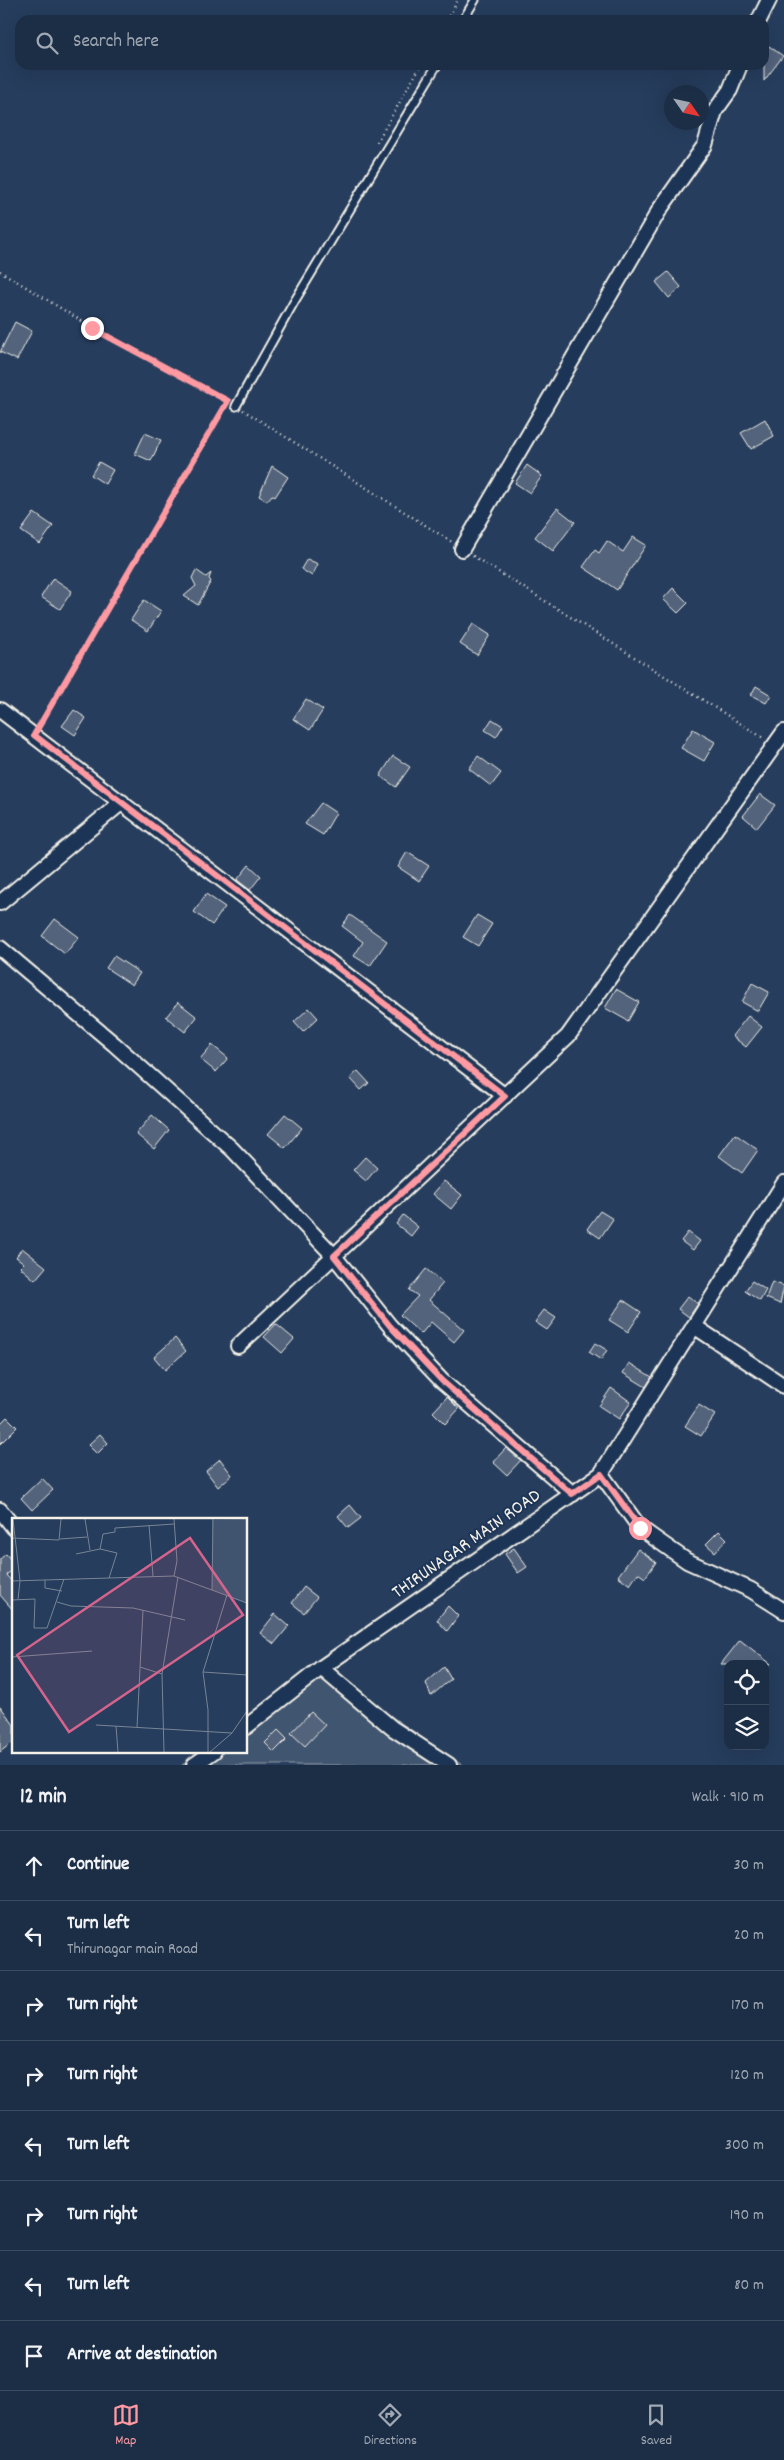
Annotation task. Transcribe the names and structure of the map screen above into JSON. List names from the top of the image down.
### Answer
{
  "streets": {
    "street": ["THIRUNAGAR MAIN ROAD"]
  },
  "north": "bottom right",
  "page": {
    "search": "Search here",
    "heading": ["12 min", "Walk · 910 m"],
    "list": [
      ["Continue", "30 m"],
      ["Turn left", "Thirunagar main Road", "20 m"],
      ["Turn right", "170 m"],
      ["Turn right", "120 m"],
      ["Turn left", "300 m"],
      ["Turn right", "190 m"],
      ["Turn left", "80 m"],
      "Arrive at destination"
    ],
    "nav": ["Map", "Directions", "Saved"]
  }
}
